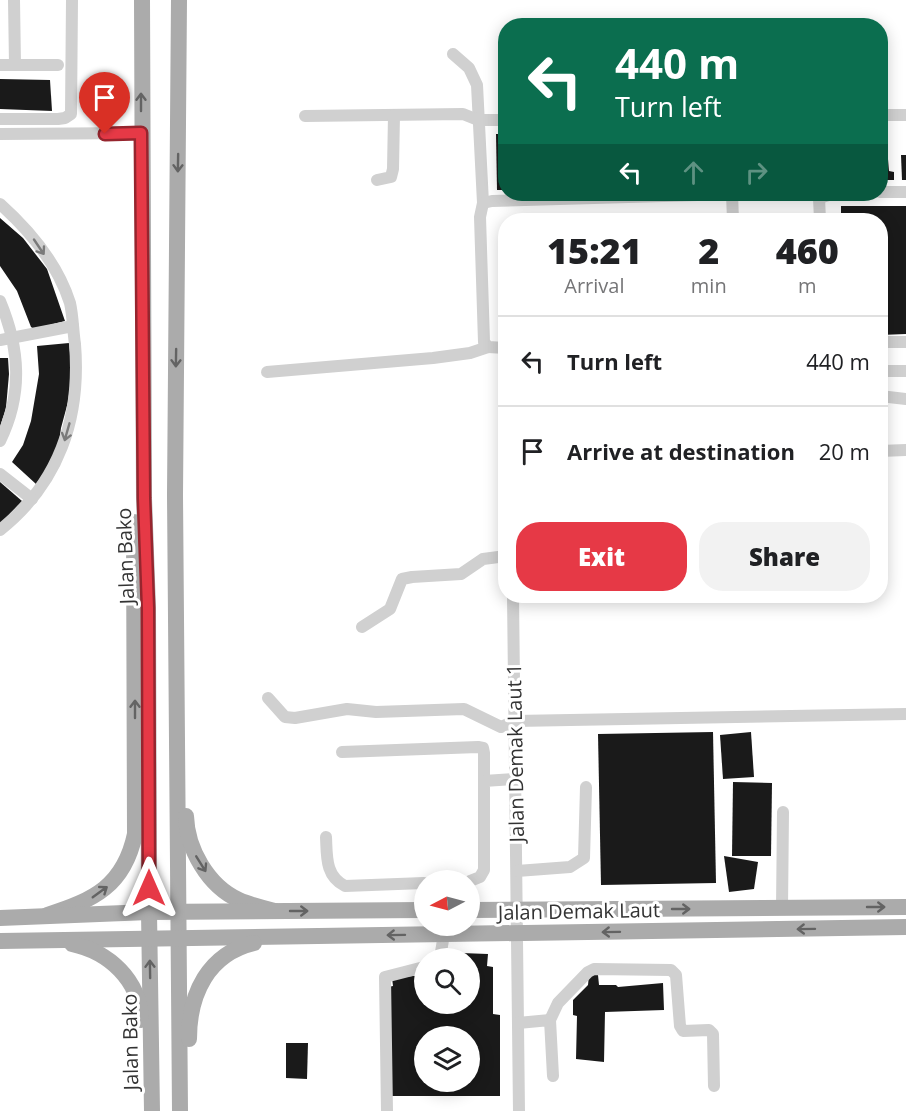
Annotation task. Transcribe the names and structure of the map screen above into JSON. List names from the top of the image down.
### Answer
{
  "streets": {
    "main road": ["Jalan Bako", "Jalan Demak Laut"],
    "street": ["Jalan Demak Laut 1"]
  },
  "crossings": [
    ["Jalan Bako", "Jalan Demak Laut"],
    ["Jalan Demak Laut 1", "Jalan Demak Laut"]
  ],
  "north": "left",
  "page": {
    "turn": ["440 m", "Turn left"],
    "eta": [
      "15:21",
      "Arrival",
      "2",
      "min",
      "460",
      "m"
    ],
    "list": [
      {
        "name": "Turn left",
        "value": "440 m"
      },
      {
        "name": "Arrive at destination",
        "value": "20 m"
      }
    ],
    "buttons": ["Exit", "Share"]
  }
}
